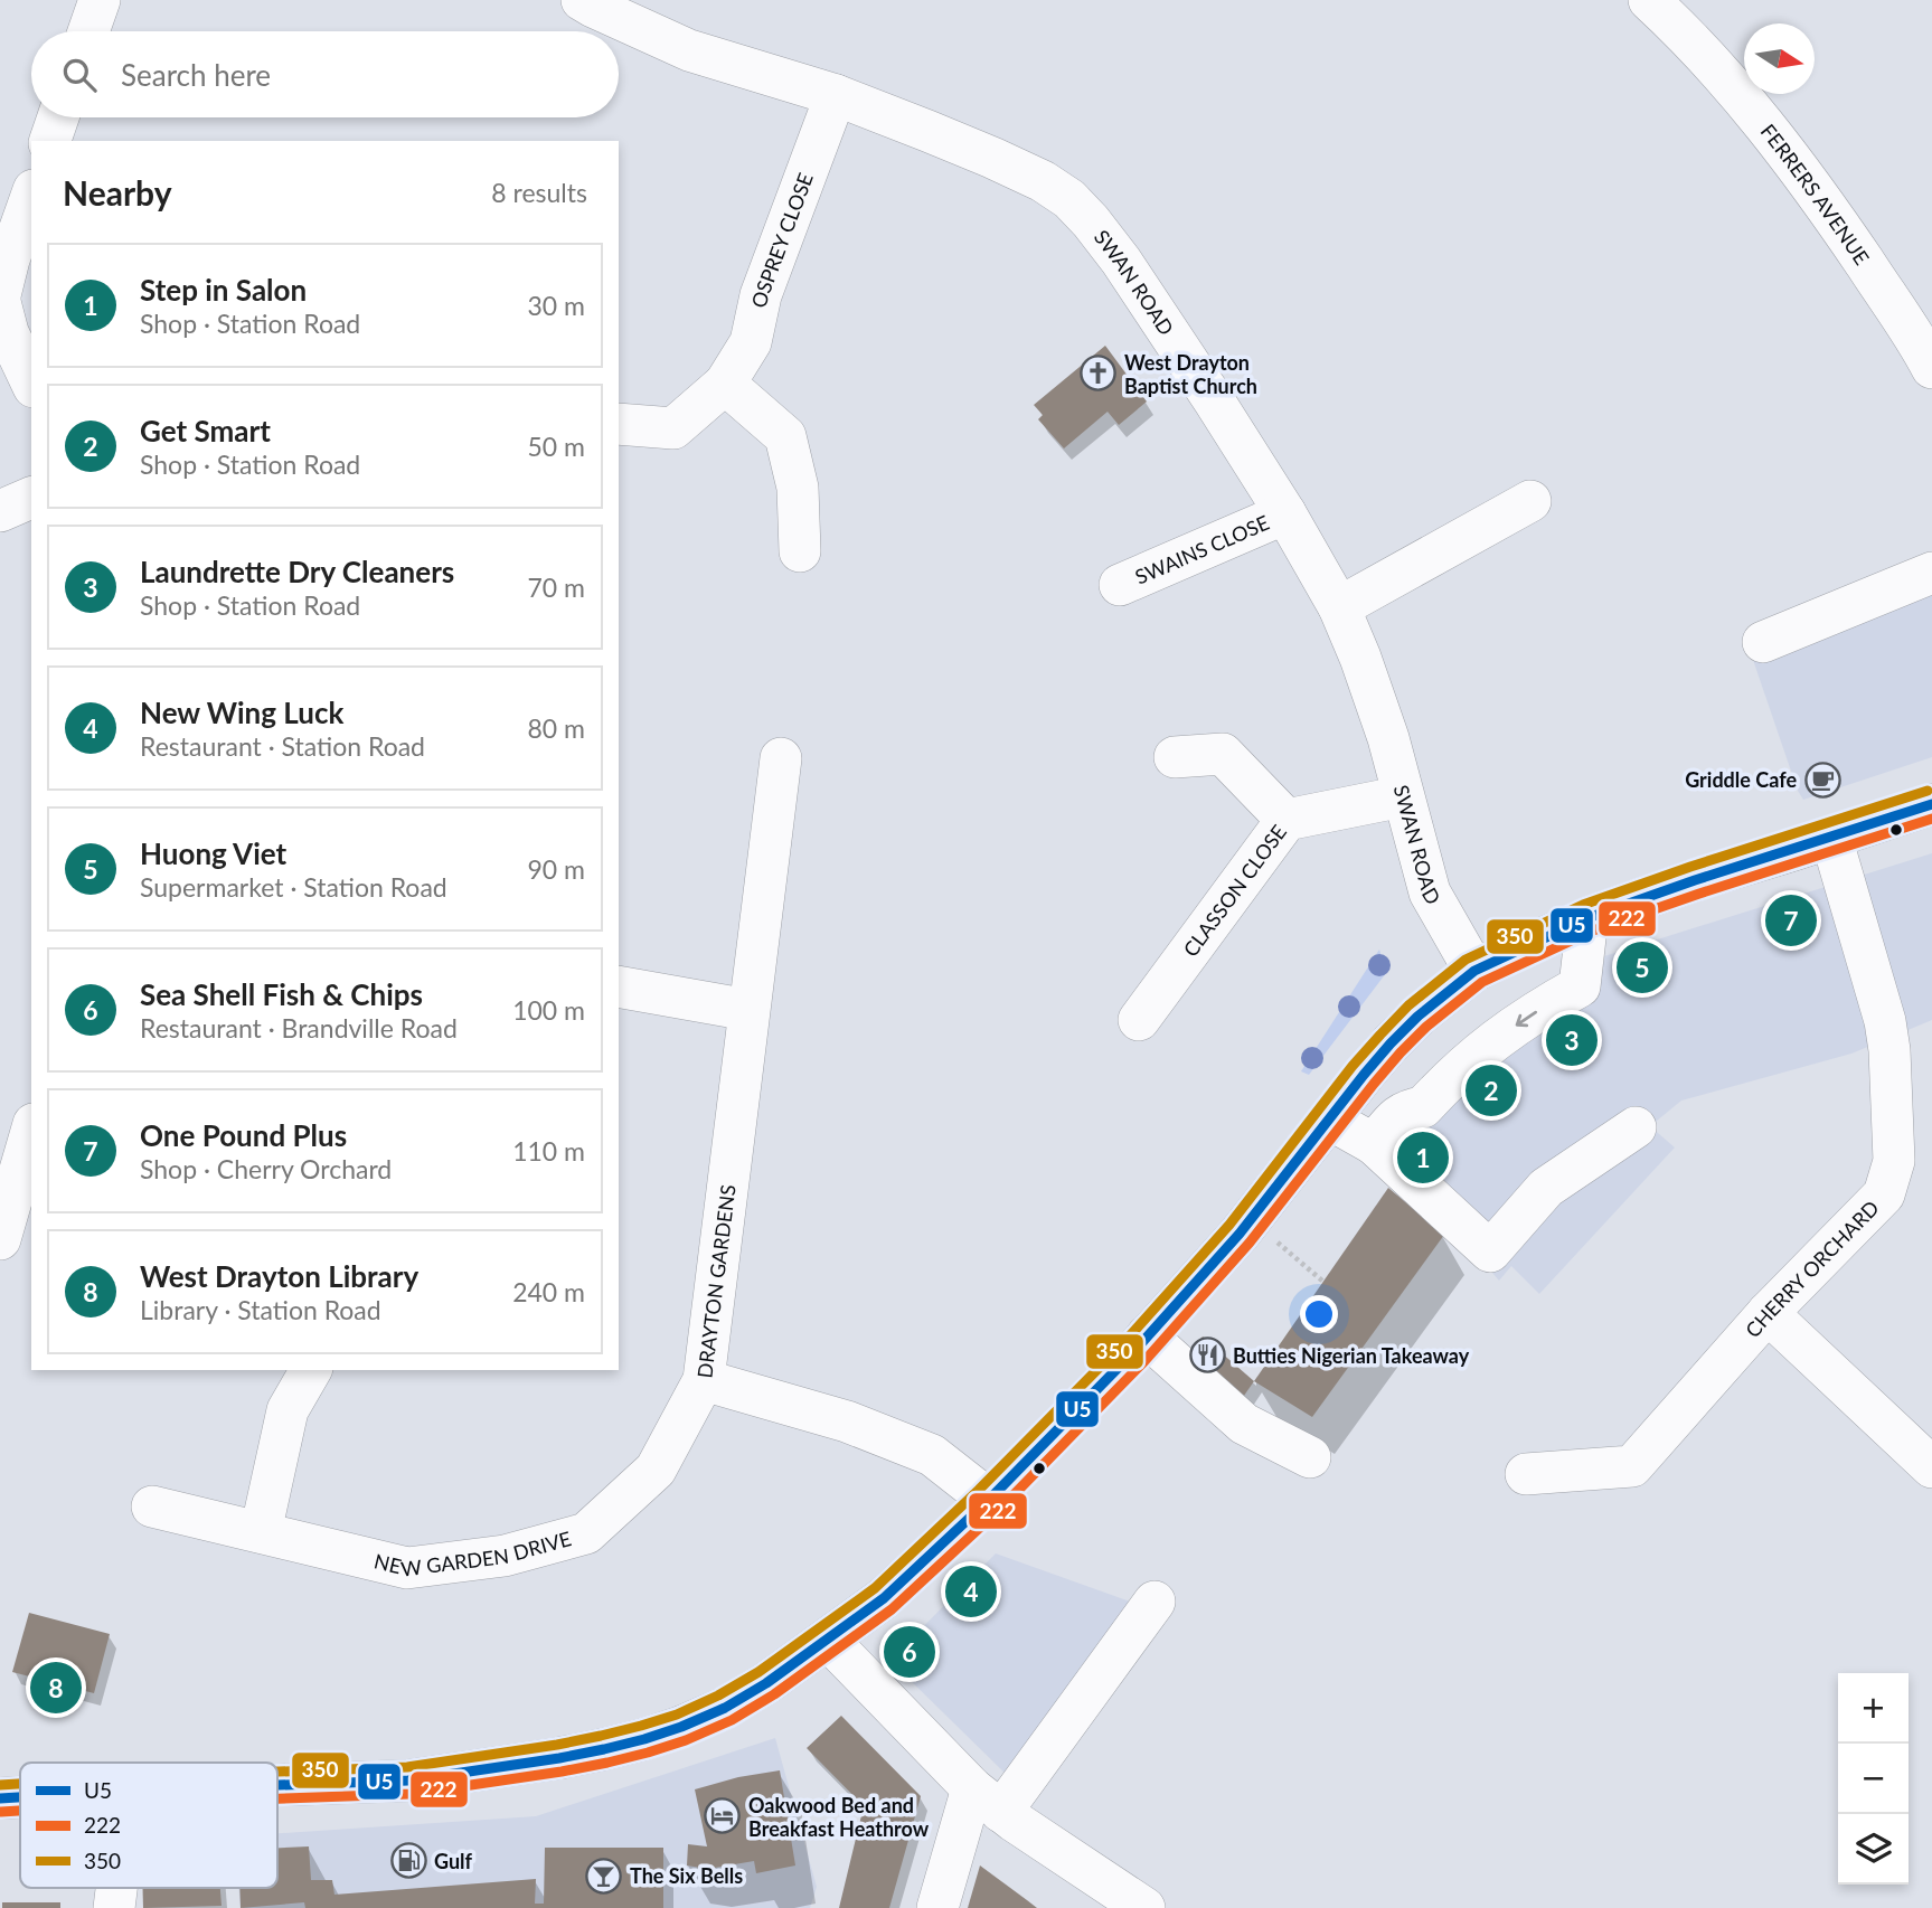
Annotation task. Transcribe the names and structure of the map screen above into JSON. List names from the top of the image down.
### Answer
{
  "streets": {
    "street": [
      "FERRERS AVENUE",
      "OSPREY CLOSE",
      "SWAN ROAD",
      "SWAINS CLOSE",
      "CLASSON CLOSE",
      "CHERRY ORCHARD",
      "DRAYTON GARDENS",
      "NEW GARDEN DRIVE"
    ]
  },
  "crossings": [
    ["OSPREY CLOSE", "SWAN ROAD"],
    ["SWAN ROAD", "SWAINS CLOSE"],
    ["SWAN ROAD", "CLASSON CLOSE"],
    ["DRAYTON GARDENS", "NEW GARDEN DRIVE"]
  ],
  "places": {
    "church": ["West Drayton Baptist Church"],
    "cafe": ["Griddle Cafe"],
    "restaurant": ["Butties Nigerian Takeaway"],
    "hotel": ["Oakwood Bed and Breakfast Heathrow"],
    "fuel station": ["Gulf"],
    "bar": ["The Six Bells"]
  },
  "lines": ["transit line 350", "transit line U5", "transit line 222"],
  "legend": ["U5", "222", "350"],
  "north": "right",
  "page": {
    "search": "Search here",
    "heading": ["Nearby", "8 results"],
    "list": [
      {
        "mark": "1",
        "name": "Step in Salon",
        "note": "Shop · Station Road",
        "value": "30 m"
      },
      {
        "mark": "2",
        "name": "Get Smart",
        "note": "Shop · Station Road",
        "value": "50 m"
      },
      {
        "mark": "3",
        "name": "Laundrette Dry Cleaners",
        "note": "Shop · Station Road",
        "value": "70 m"
      },
      {
        "mark": "4",
        "name": "New Wing Luck",
        "note": "Restaurant · Station Road",
        "value": "80 m"
      },
      {
        "mark": "5",
        "name": "Huong Viet",
        "note": "Supermarket · Station Road",
        "value": "90 m"
      },
      {
        "mark": "6",
        "name": "Sea Shell Fish & Chips",
        "note": "Restaurant · Brandville Road",
        "value": "100 m"
      },
      {
        "mark": "7",
        "name": "One Pound Plus",
        "note": "Shop · Cherry Orchard",
        "value": "110 m"
      },
      {
        "mark": "8",
        "name": "West Drayton Library",
        "note": "Library · Station Road",
        "value": "240 m"
      }
    ],
    "pins": [
      "7",
      "5",
      "3",
      "2",
      "1",
      "4",
      "6",
      "8"
    ],
    "map_buttons": ["+", "−"]
  }
}
